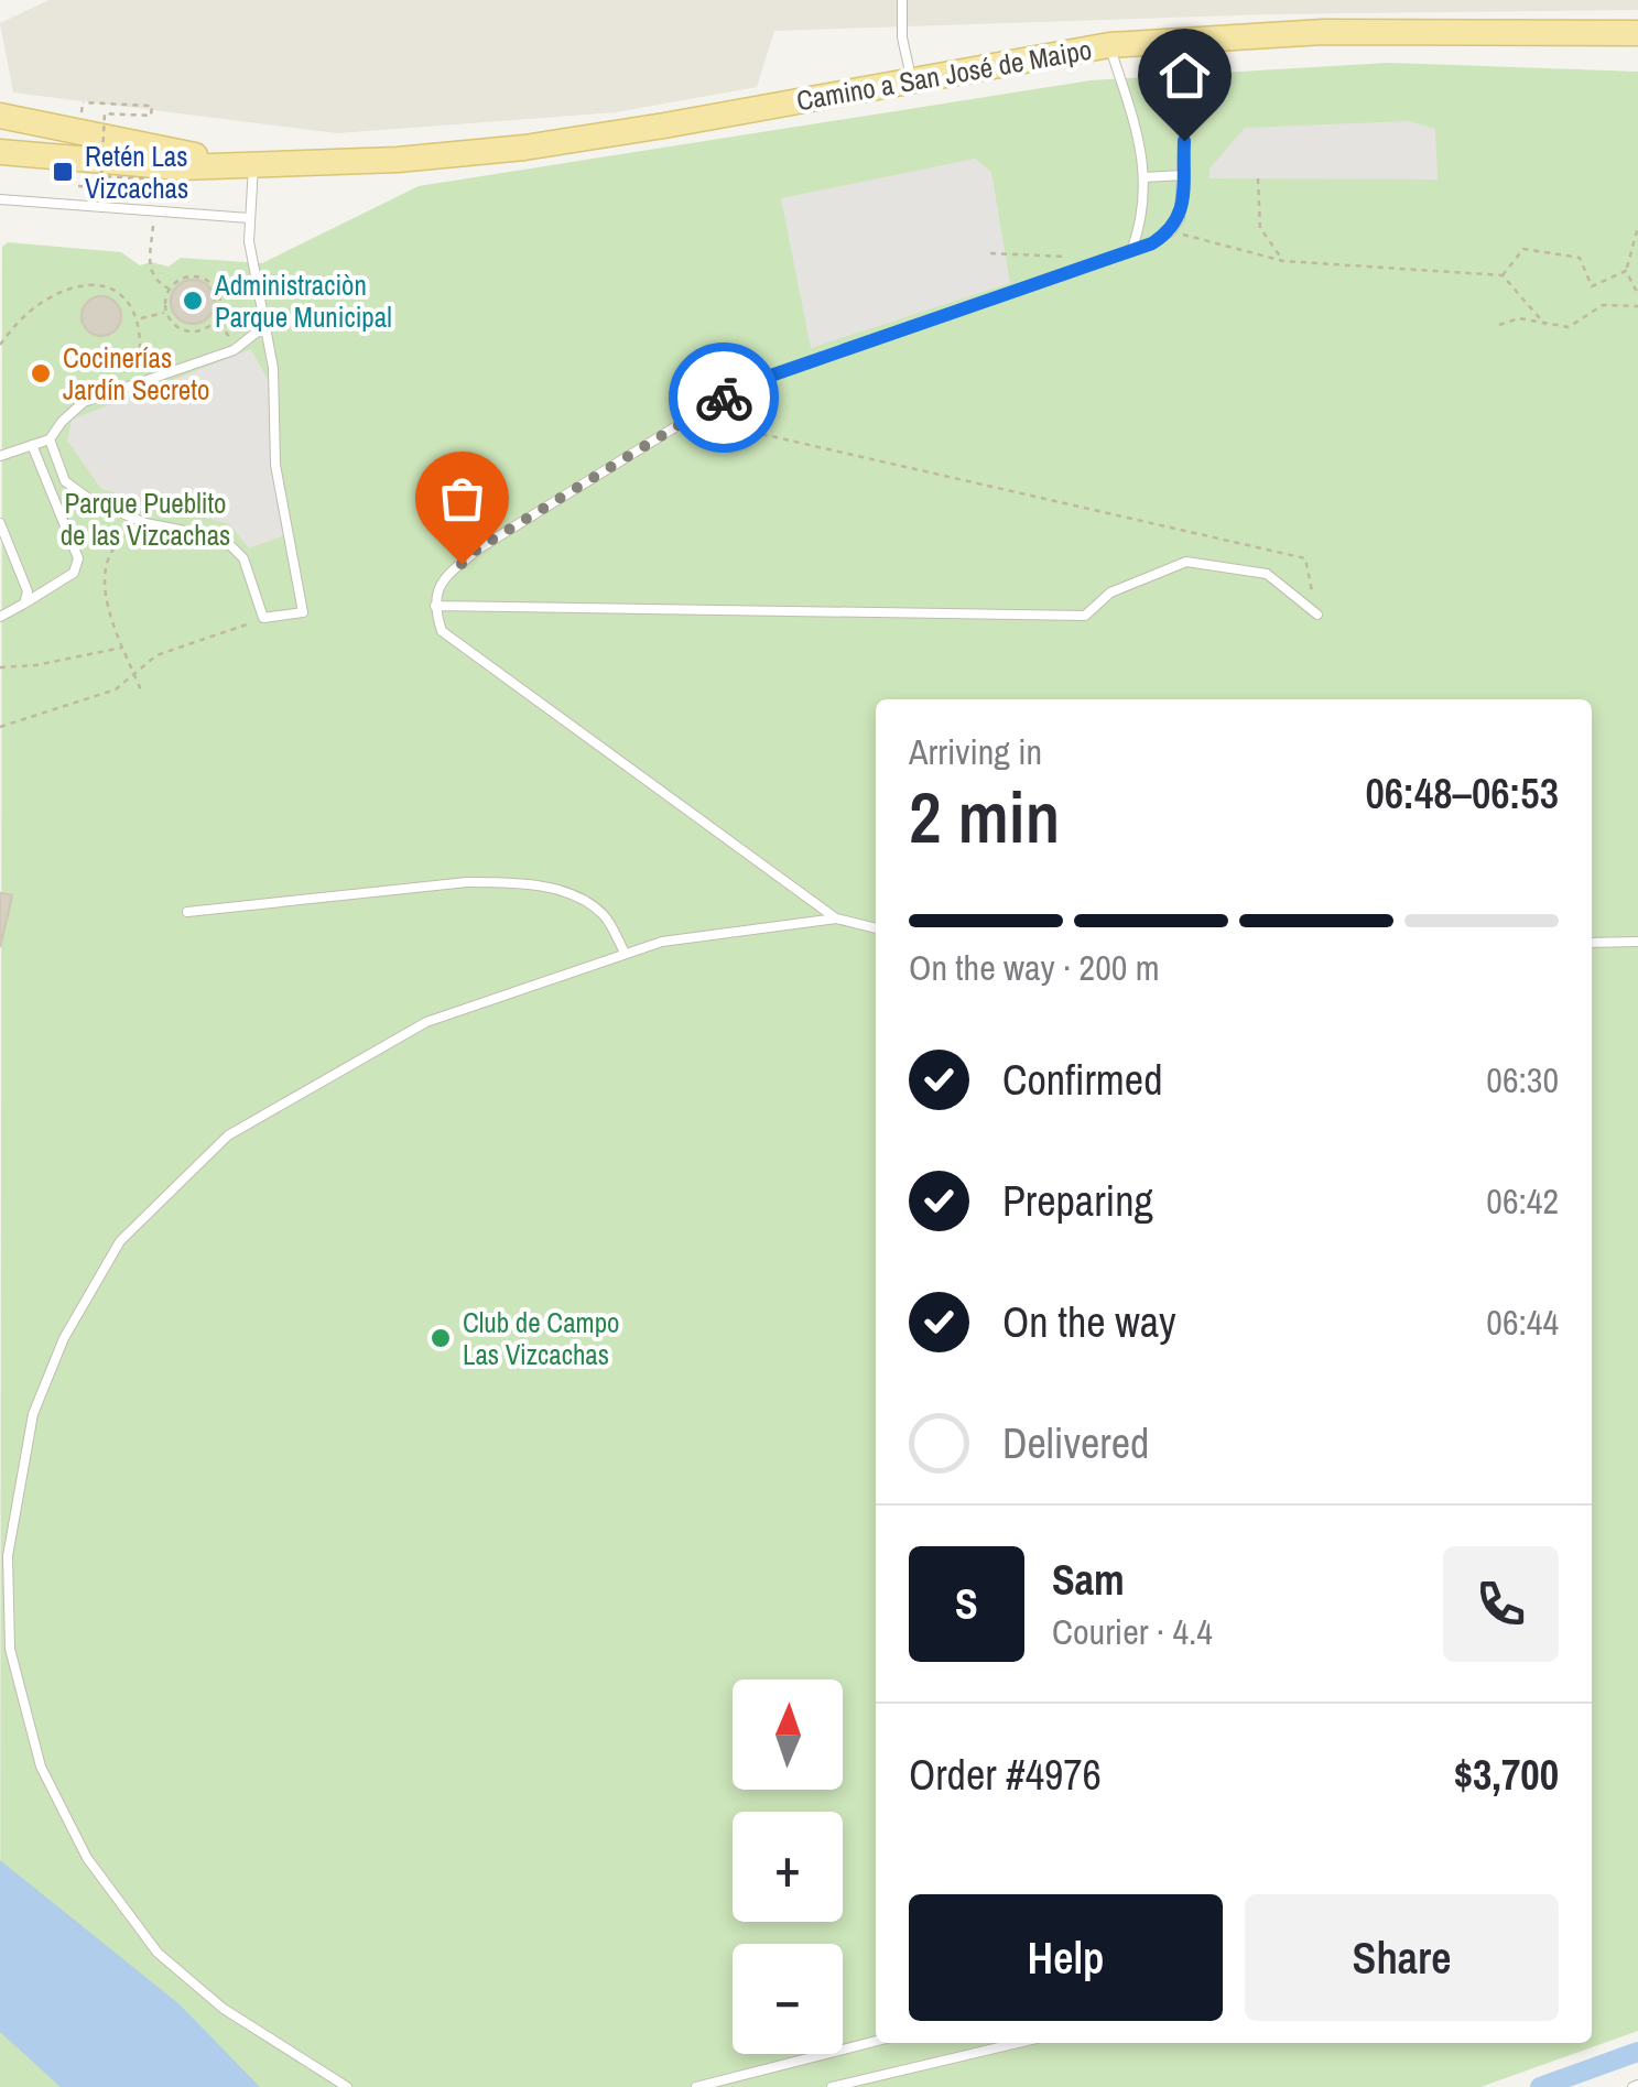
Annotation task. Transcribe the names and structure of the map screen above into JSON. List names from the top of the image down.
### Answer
{
  "streets": {
    "main road": ["Camino a San José de Maipo"]
  },
  "parks": ["Parque Pueblito de las Vizcachas"],
  "places": {
    "transit": ["Retén Las Vizcachas"],
    "other": ["Administraciòn Parque Municipal", "Cocinerías Jardín Secreto", "Club de Campo Las Vizcachas"]
  },
  "north": "top",
  "page": {
    "heading": ["2 min", "Arriving in", "06:48–06:53"],
    "panel": [
      "Sam",
      "Courier · 4.4",
      "Order #4976",
      "$3,700"
    ],
    "bar": "On the way · 200 m",
    "list": [
      ["Confirmed", "06:30"],
      ["Preparing", "06:42"],
      ["On the way", "06:44"],
      "Delivered"
    ],
    "round": "S",
    "map_buttons": ["+", "−"],
    "buttons": ["Help", "Share"]
  }
}
